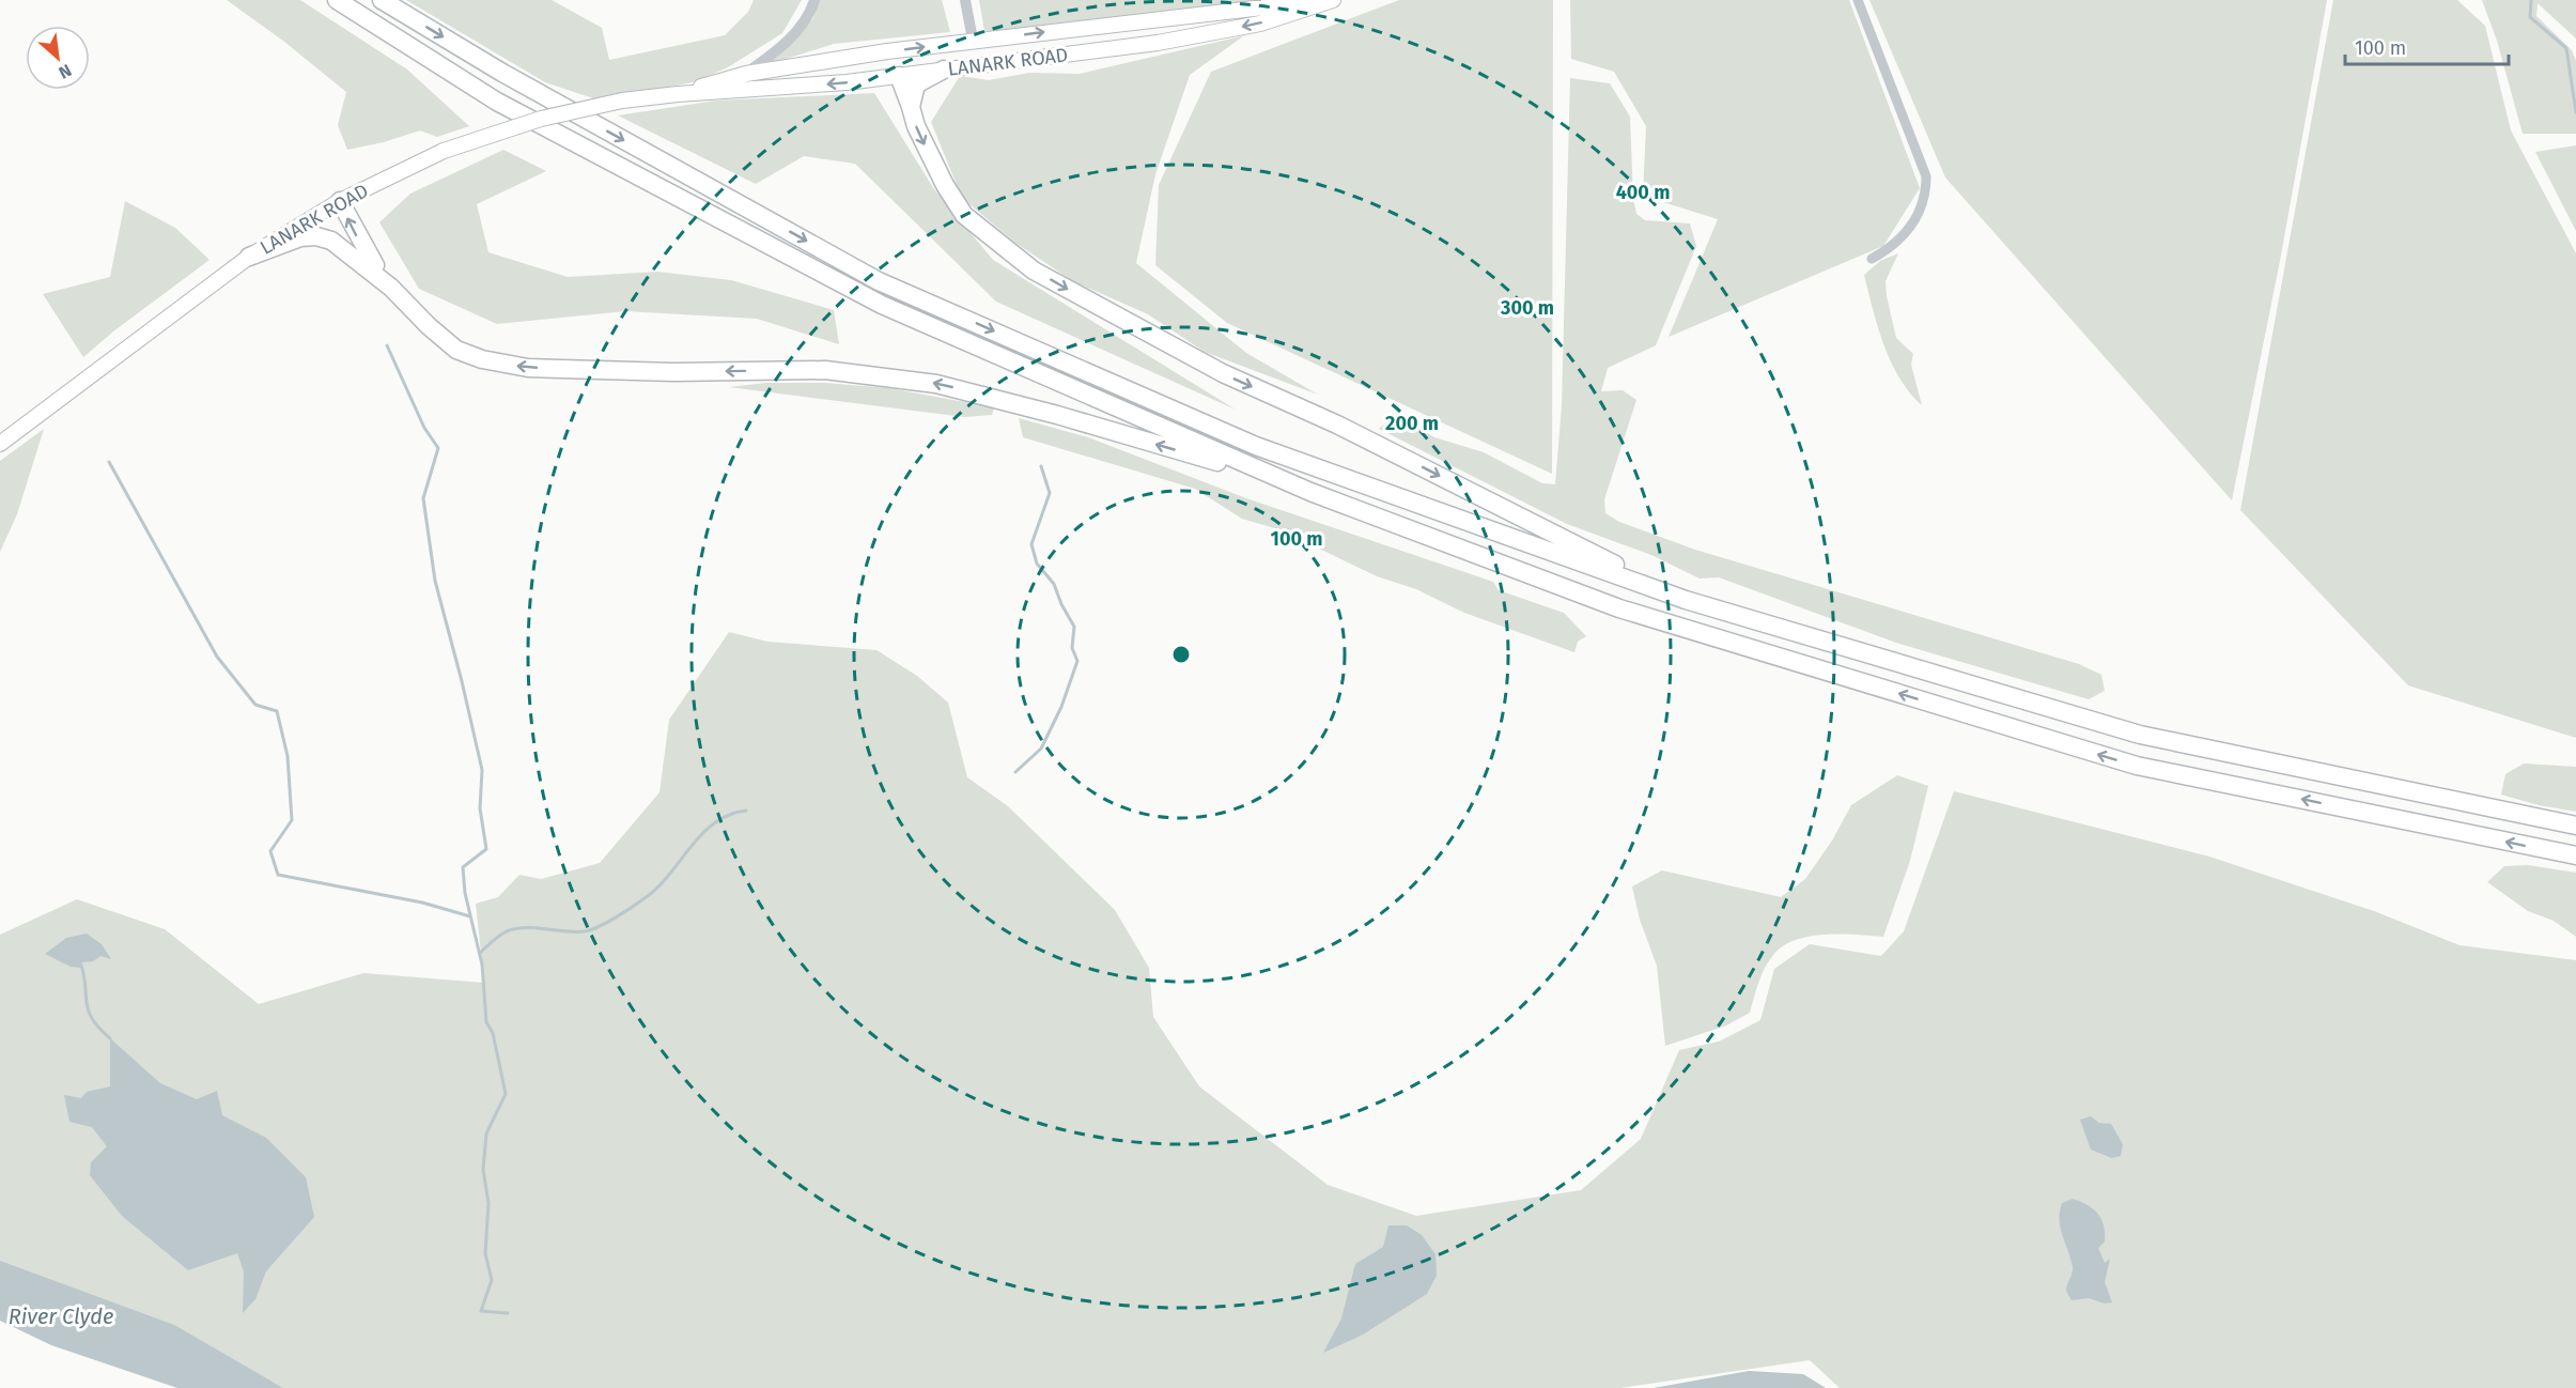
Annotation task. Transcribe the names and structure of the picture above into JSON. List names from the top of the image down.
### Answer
{
  "streets": {
    "main road": ["LANARK ROAD"]
  },
  "water": ["River Clyde"],
  "scale_bar": "100 m",
  "north": "bottom right",
  "rings": [
    "400 m",
    "300 m",
    "200 m",
    "100 m"
  ]
}
